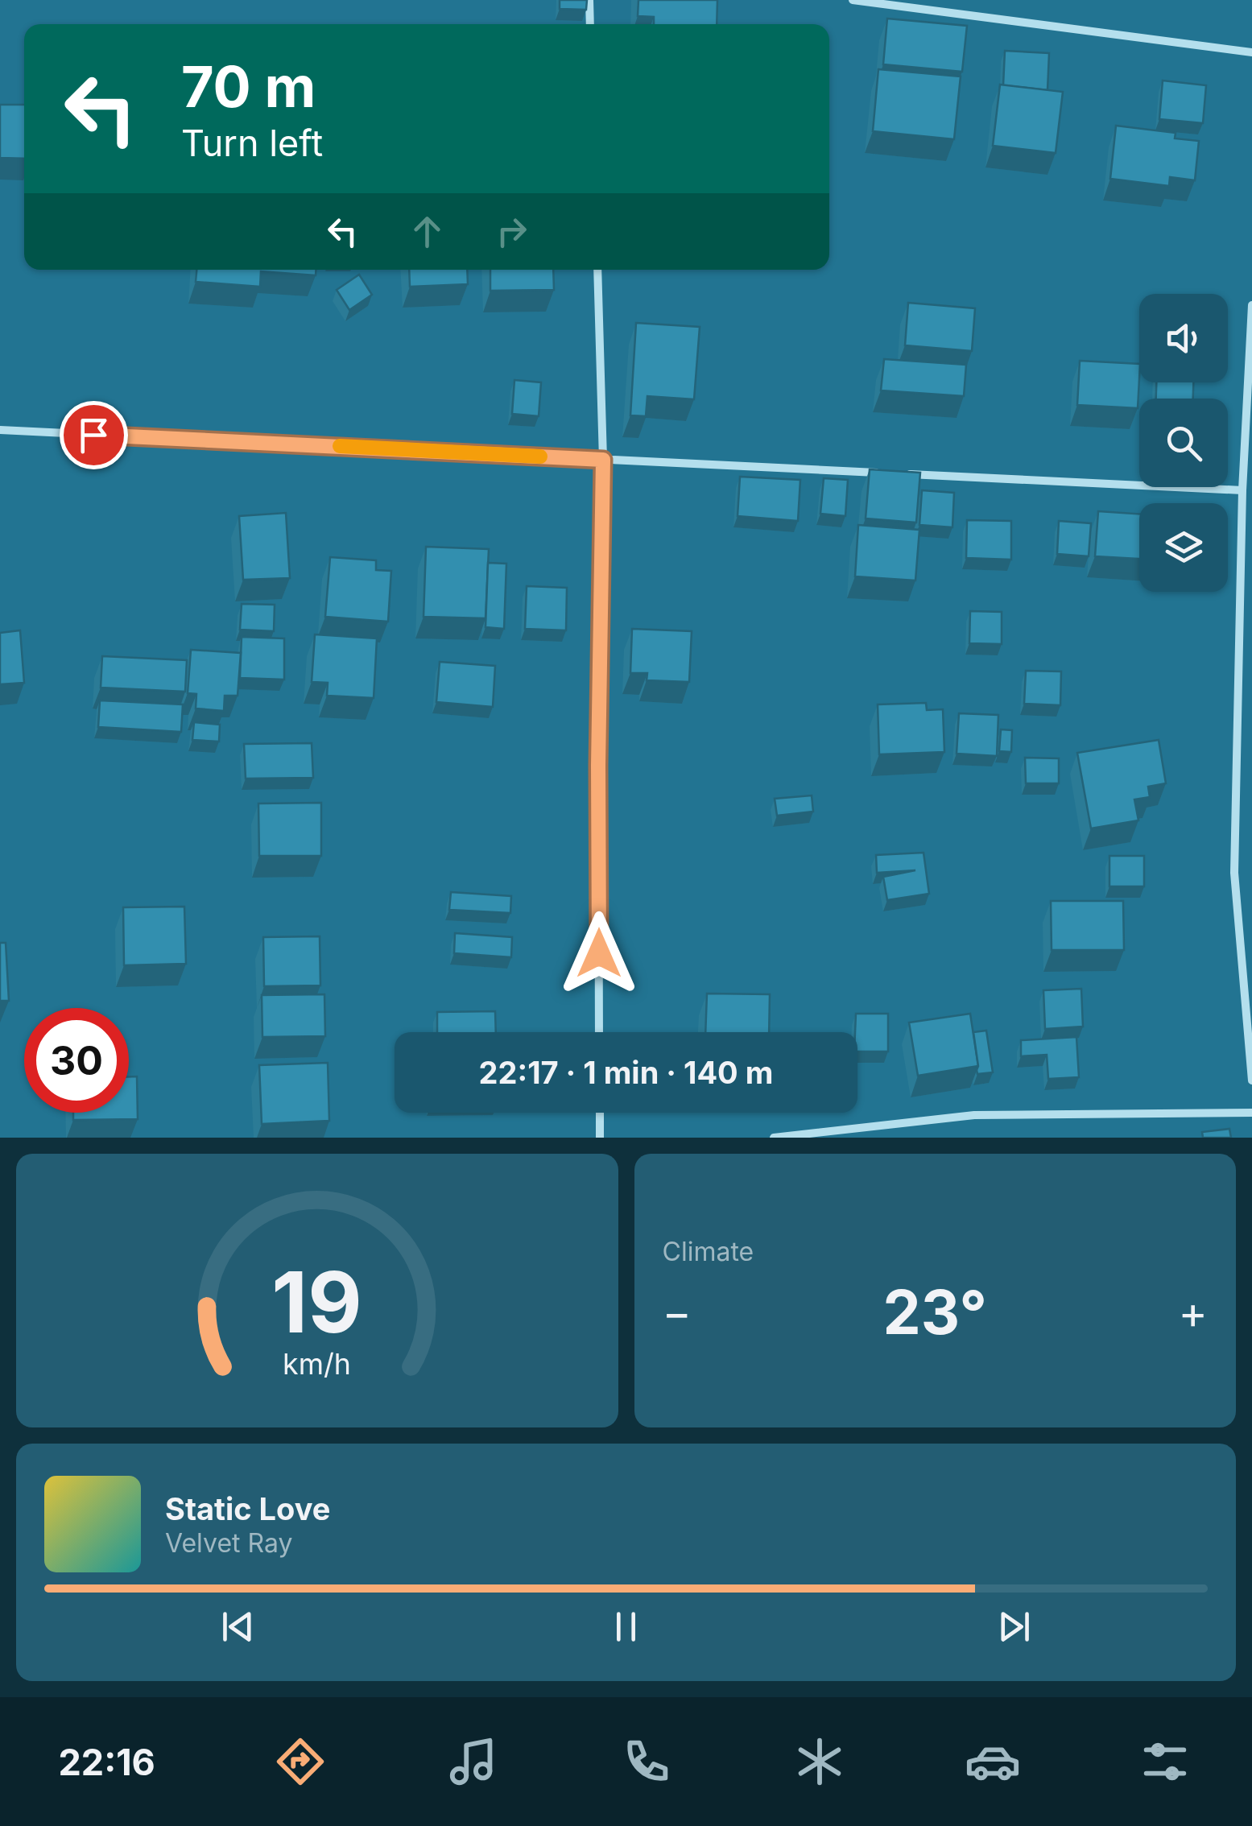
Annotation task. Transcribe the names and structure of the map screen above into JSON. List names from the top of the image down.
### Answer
{
  "page": {
    "turn": ["70 m", "Turn left"],
    "limit": "30",
    "trip": "22:17 · 1 min · 140 m",
    "tile": "Climate",
    "heat": ["−", "23°", "+"],
    "song": ["Static Love", "Velvet Ray"],
    "tabs": "22:16",
    "gauge": ["19", "km/h"]
  }
}
